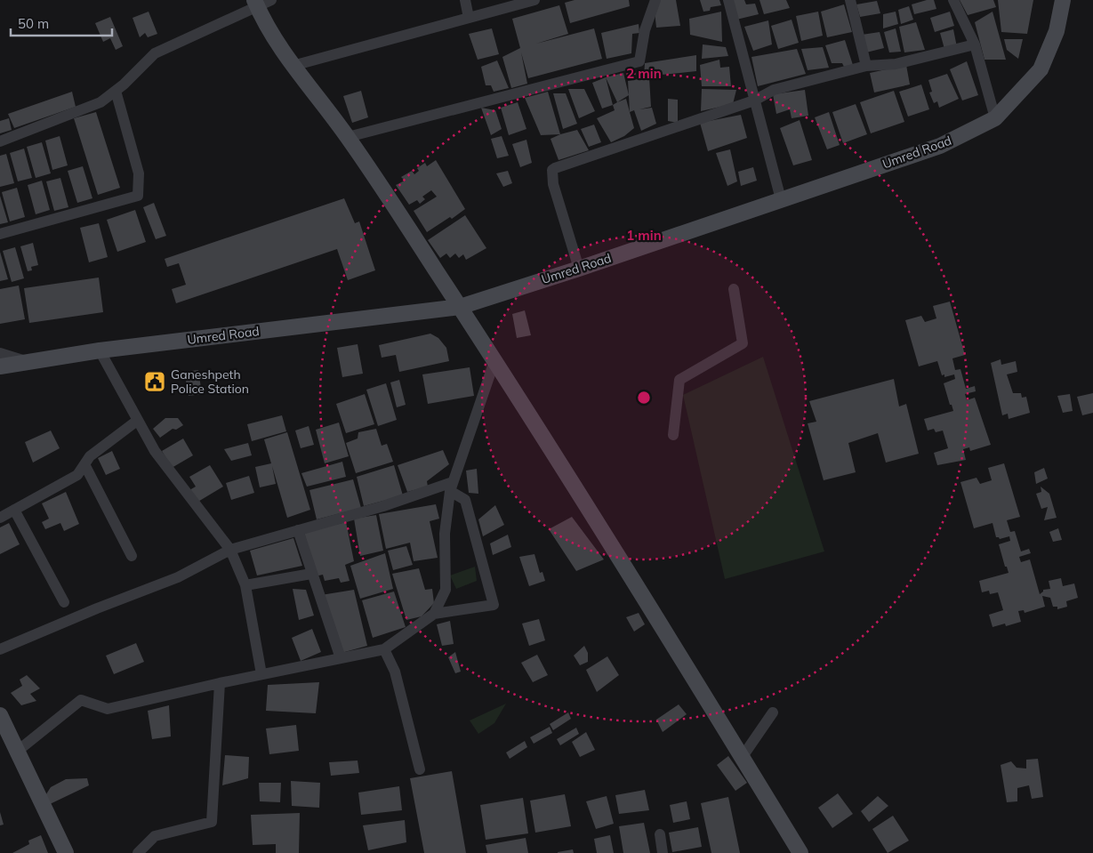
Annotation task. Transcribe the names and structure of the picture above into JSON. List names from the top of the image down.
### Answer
{
  "streets": {
    "street": ["Umred Road"]
  },
  "places": {
    "public building": ["Ganeshpeth Police Station"]
  },
  "scale_bar": "50 m",
  "rings": ["2 min", "1 min"]
}
